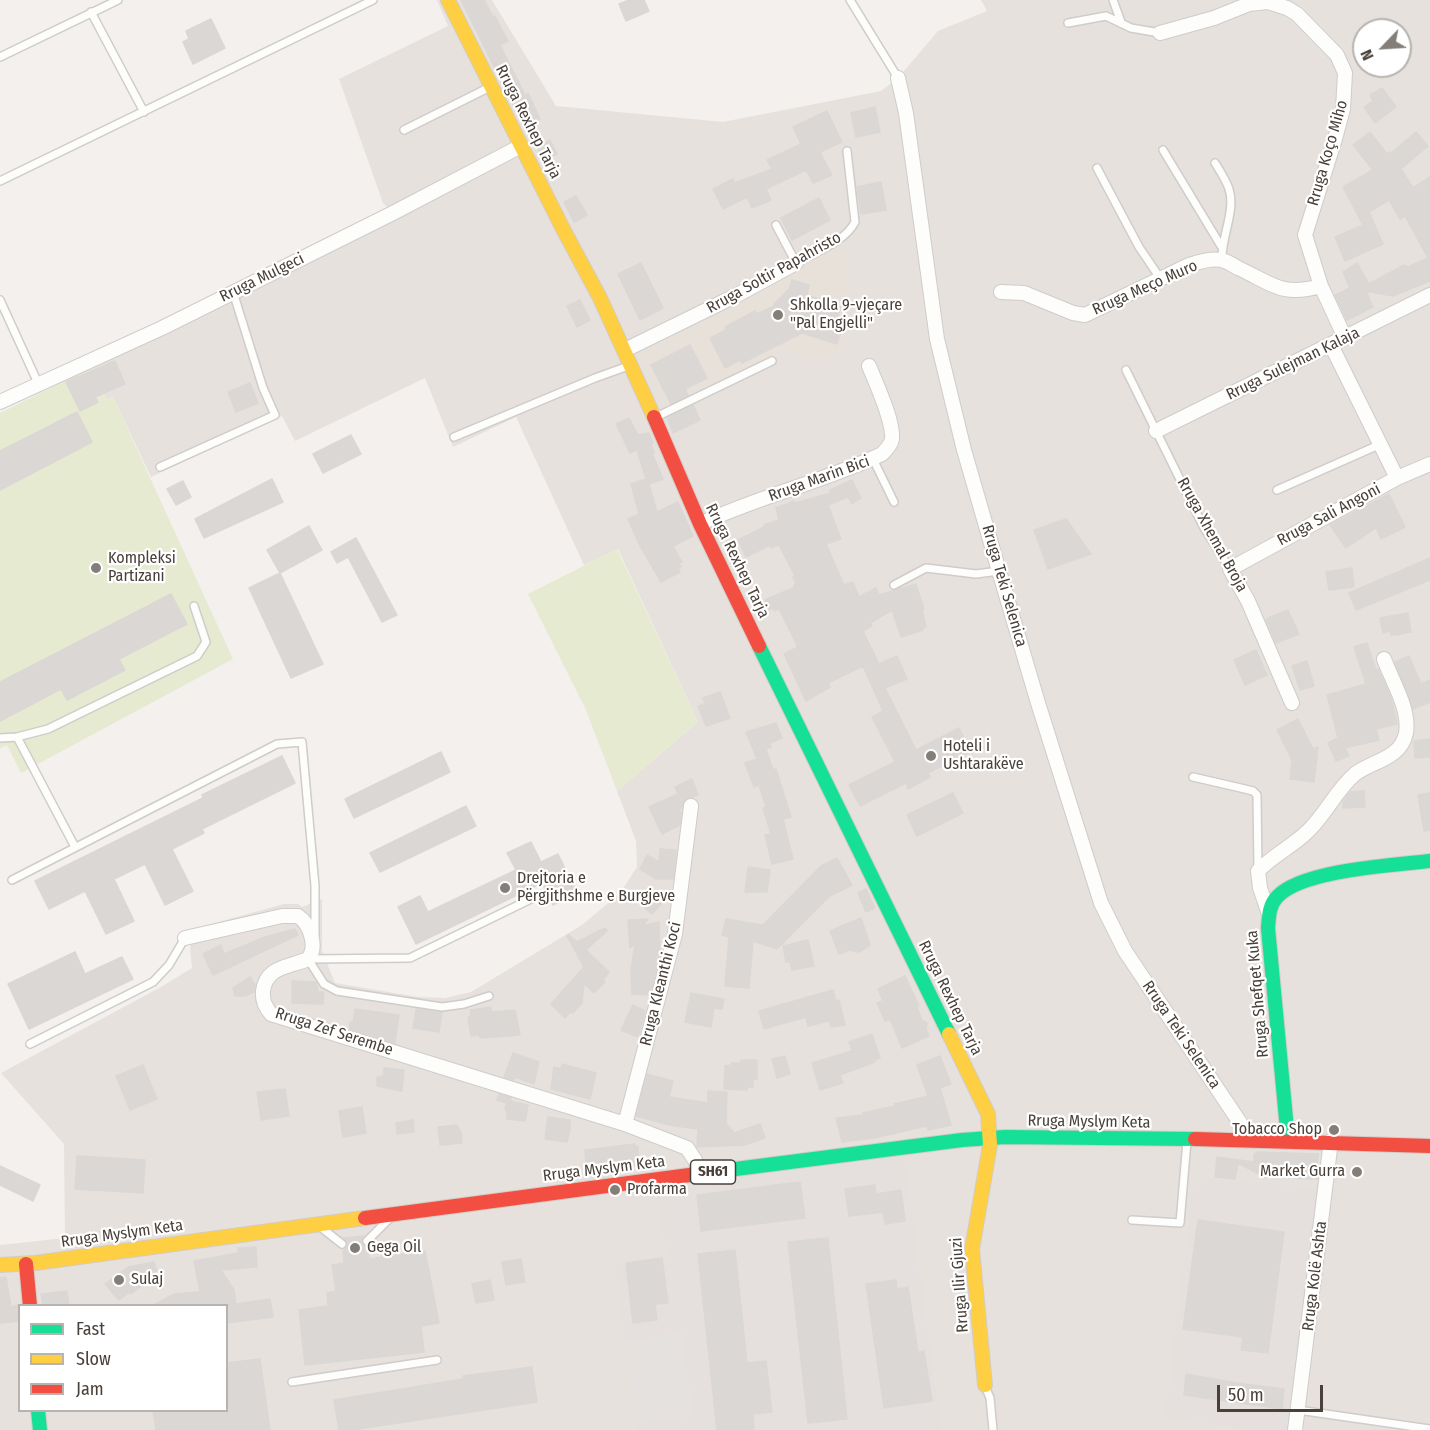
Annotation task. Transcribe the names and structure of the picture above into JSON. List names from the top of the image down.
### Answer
{
  "streets": {
    "street": [
      "Rruga Rexhep Tarja",
      "Rruga Koço Miho",
      "Rruga Soltir Papahristo",
      "Rruga Mulgeci",
      "Rruga Meço Muro",
      "Rruga Sulejman Kalaja",
      "Rruga Marin Bici",
      "Rruga Sali Angoni",
      "Rruga Xhemal Broja",
      "Rruga Teki Selenica",
      "Rruga Kleanthi Koci",
      "Rruga Shefqet Kuka",
      "Rruga Zef Serembe",
      "Rruga Myslym Keta",
      "SH61",
      "Rruga Kolë Ashta",
      "Rruga Ilir Gjuzi"
    ]
  },
  "crossings": [
    ["Rruga Rexhep Tarja", "Rruga Soltir Papahristo"],
    ["Rruga Rexhep Tarja", "Rruga Mulgeci"],
    ["Rruga Rexhep Tarja", "Rruga Marin Bici"],
    ["Rruga Rexhep Tarja", "Rruga Myslym Keta"],
    ["Rruga Rexhep Tarja", "Rruga Ilir Gjuzi"],
    ["Rruga Koço Miho", "Rruga Sulejman Kalaja"],
    ["Rruga Sulejman Kalaja", "Rruga Xhemal Broja"],
    ["Rruga Sali Angoni", "Rruga Xhemal Broja"],
    ["Rruga Teki Selenica", "Rruga Myslym Keta"],
    ["Rruga Kleanthi Koci", "Rruga Zef Serembe"],
    ["Rruga Shefqet Kuka", "Rruga Myslym Keta"],
    ["Rruga Zef Serembe", "Rruga Myslym Keta"],
    ["Rruga Myslym Keta", "Rruga Kolë Ashta"],
    ["Rruga Myslym Keta", "Rruga Ilir Gjuzi"]
  ],
  "places": [
    "Shkolla 9-vjeçare \"Pal Engjelli\"",
    "Kompleksi Partizani",
    "Hoteli i Ushtarakëve",
    "Drejtoria e Përgjithshme e Burgjeve",
    "Tobacco Shop",
    "Market Gurra",
    "Profarma",
    "Gega Oil",
    "Sulaj"
  ],
  "legend": ["Fast", "Slow", "Jam"],
  "scale_bar": "50 m",
  "north": "bottom left"
}
